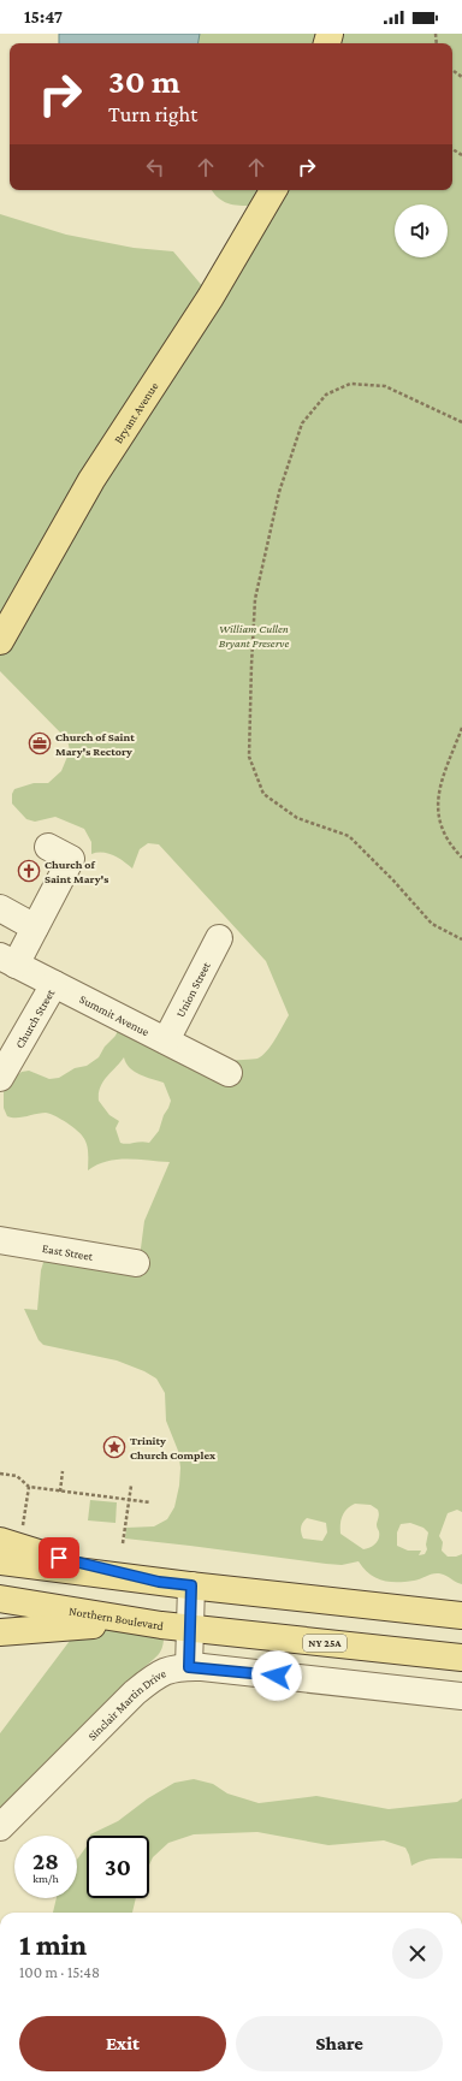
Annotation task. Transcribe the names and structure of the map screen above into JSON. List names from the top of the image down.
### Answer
{
  "streets": {
    "main road": ["Bryant Avenue", "Northern Boulevard", "NY 25A"],
    "street": [
      "Union Street",
      "Summit Avenue",
      "Church Street",
      "East Street",
      "Sinclair Martin Drive"
    ]
  },
  "crossings": [
    ["Union Street", "Summit Avenue"],
    ["Summit Avenue", "Church Street"]
  ],
  "parks": ["William Cullen Bryant Preserve"],
  "places": {
    "office": ["Church of Saint Mary's Rectory"],
    "church": ["Church of Saint Mary's"],
    "place": ["Trinity Church Complex"]
  },
  "page": {
    "status": "15:47",
    "turn": ["30 m", "Turn right"],
    "speed": "28 km/h",
    "limit": "30",
    "heading": ["1 min", "100 m · 15:48"],
    "buttons": ["Exit", "Share"]
  }
}
